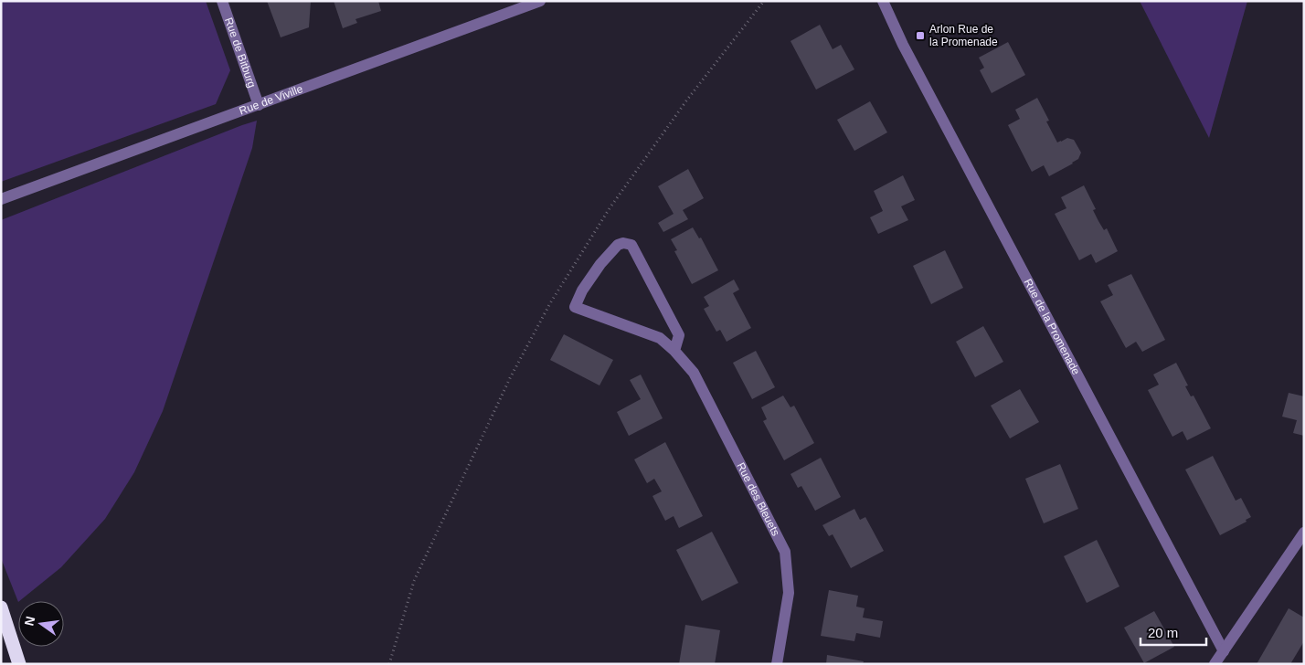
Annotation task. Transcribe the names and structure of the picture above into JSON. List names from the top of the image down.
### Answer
{
  "streets": {
    "street": [
      "Rue de Bitburg",
      "Rue de Viville",
      "Rue de la Promenade",
      "Rue des Bleuets"
    ]
  },
  "crossings": [
    ["Rue de Bitburg", "Rue de Viville"]
  ],
  "places": {
    "transit": ["Arlon Rue de la Promenade"]
  },
  "scale_bar": "20 m",
  "north": "left"
}
